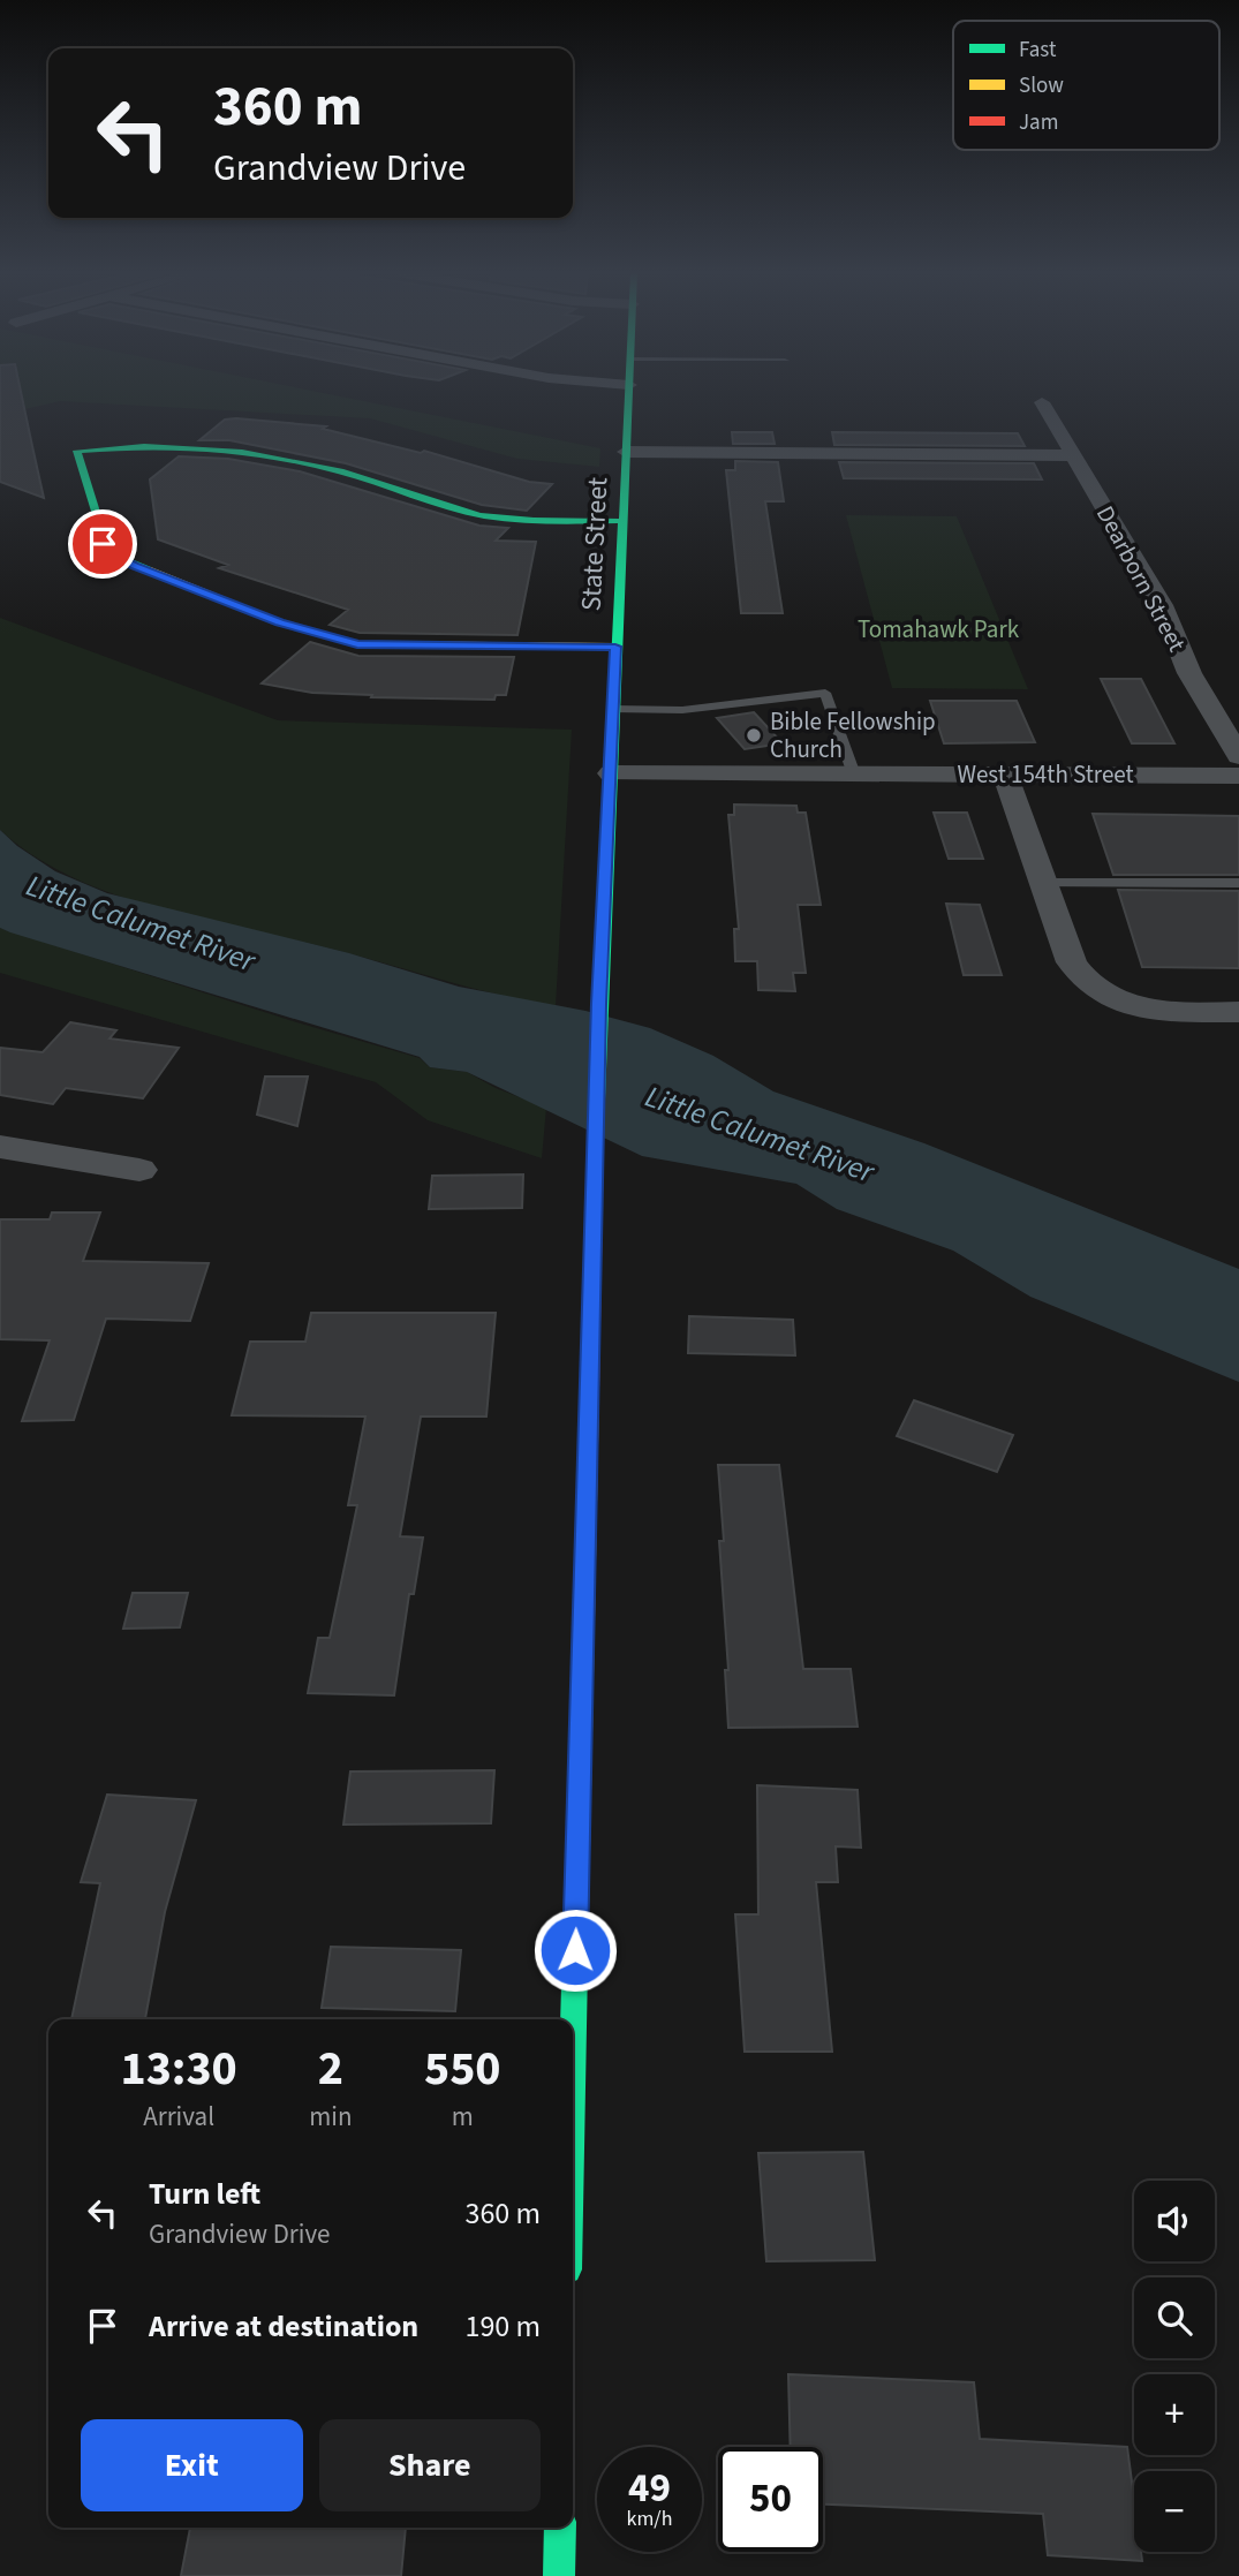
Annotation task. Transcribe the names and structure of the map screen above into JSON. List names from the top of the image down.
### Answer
{
  "streets": {
    "main road": ["State Street"],
    "street": ["Dearborn Street", "West 154th Street"]
  },
  "crossings": [
    ["State Street", "West 154th Street"]
  ],
  "water": ["Little Calumet River"],
  "parks": ["Tomahawk Park"],
  "places": ["Bible Fellowship Church"],
  "legend": ["Fast", "Slow", "Jam"],
  "page": {
    "turn": ["360 m", "Grandview Drive"],
    "eta": [
      "13:30",
      "Arrival",
      "2",
      "min",
      "550",
      "m"
    ],
    "list": [
      {
        "name": "Turn left",
        "note": "Grandview Drive",
        "value": "360 m"
      },
      {
        "name": "Arrive at destination",
        "value": "190 m"
      }
    ],
    "map_buttons": ["+", "−"],
    "buttons": ["Exit", "Share"],
    "speed": "49 km/h",
    "limit": "50"
  }
}
